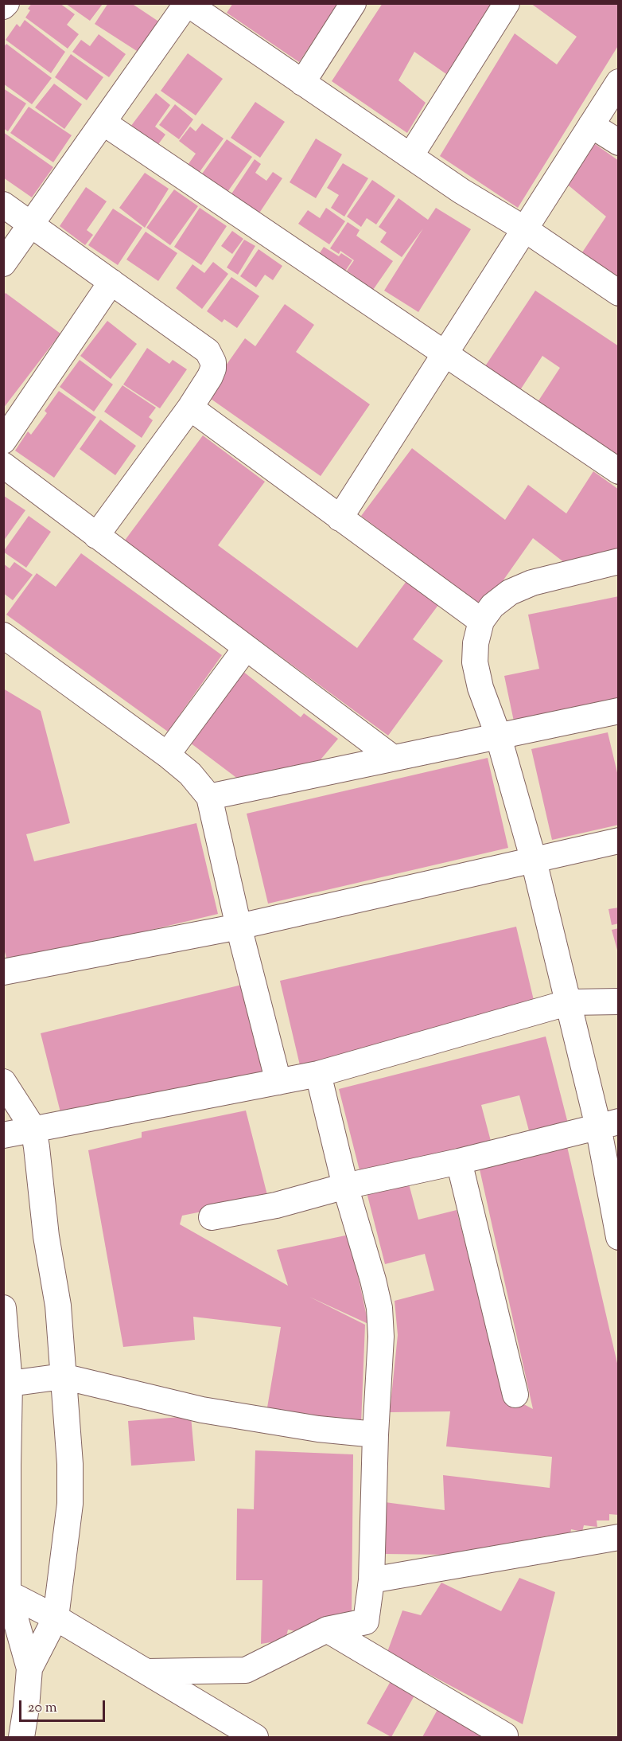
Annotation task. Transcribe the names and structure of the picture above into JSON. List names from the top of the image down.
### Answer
{
  "scale_bar": "20 m"
}
